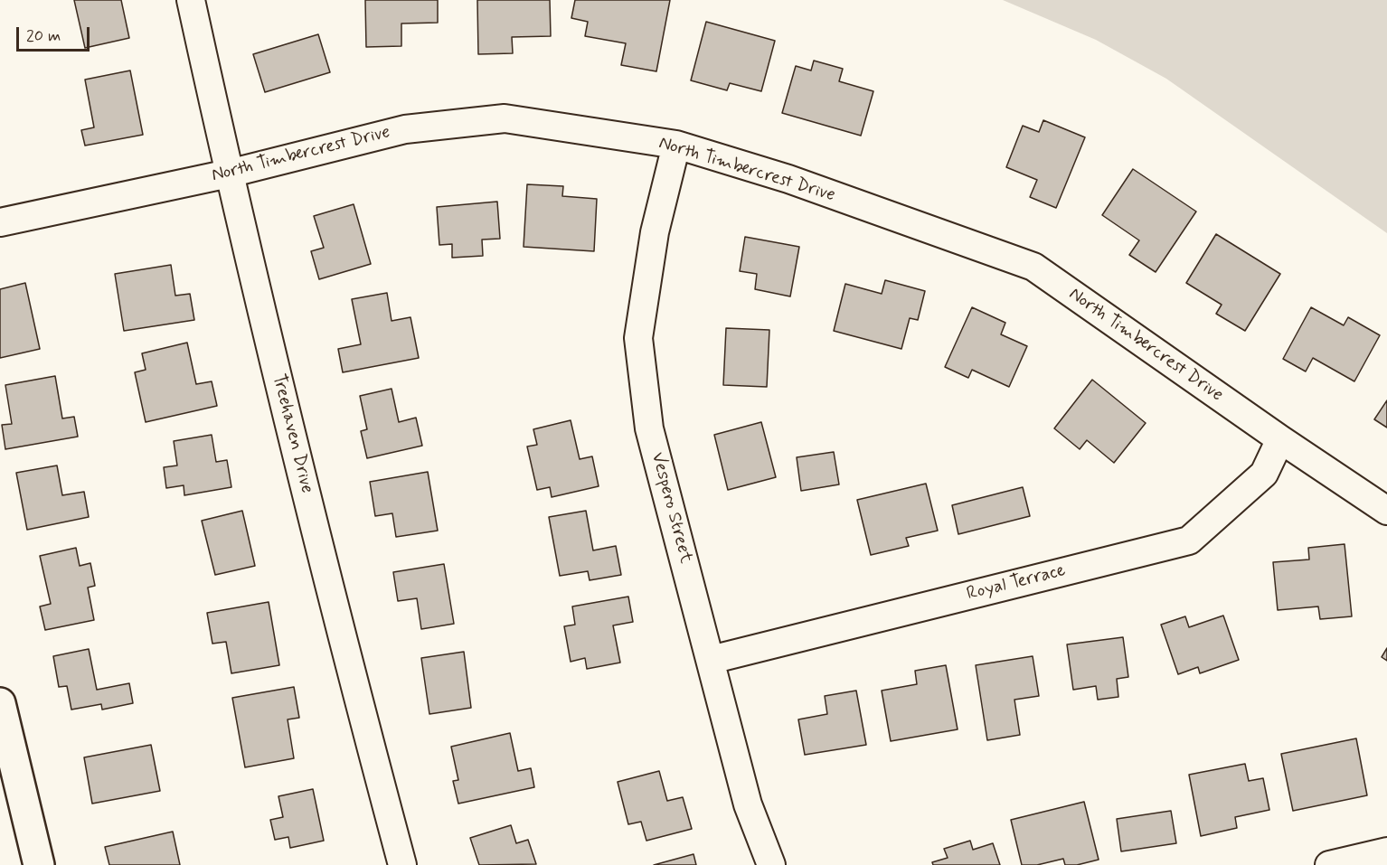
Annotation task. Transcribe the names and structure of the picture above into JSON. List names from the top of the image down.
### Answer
{
  "streets": {
    "street": [
      "North Timbercrest Drive",
      "Treehaven Drive",
      "Vespero Street",
      "Royal Terrace"
    ]
  },
  "crossings": [
    ["North Timbercrest Drive", "Treehaven Drive"],
    ["North Timbercrest Drive", "Vespero Street"],
    ["North Timbercrest Drive", "Royal Terrace"],
    ["Vespero Street", "Royal Terrace"]
  ],
  "scale_bar": "20 m"
}
